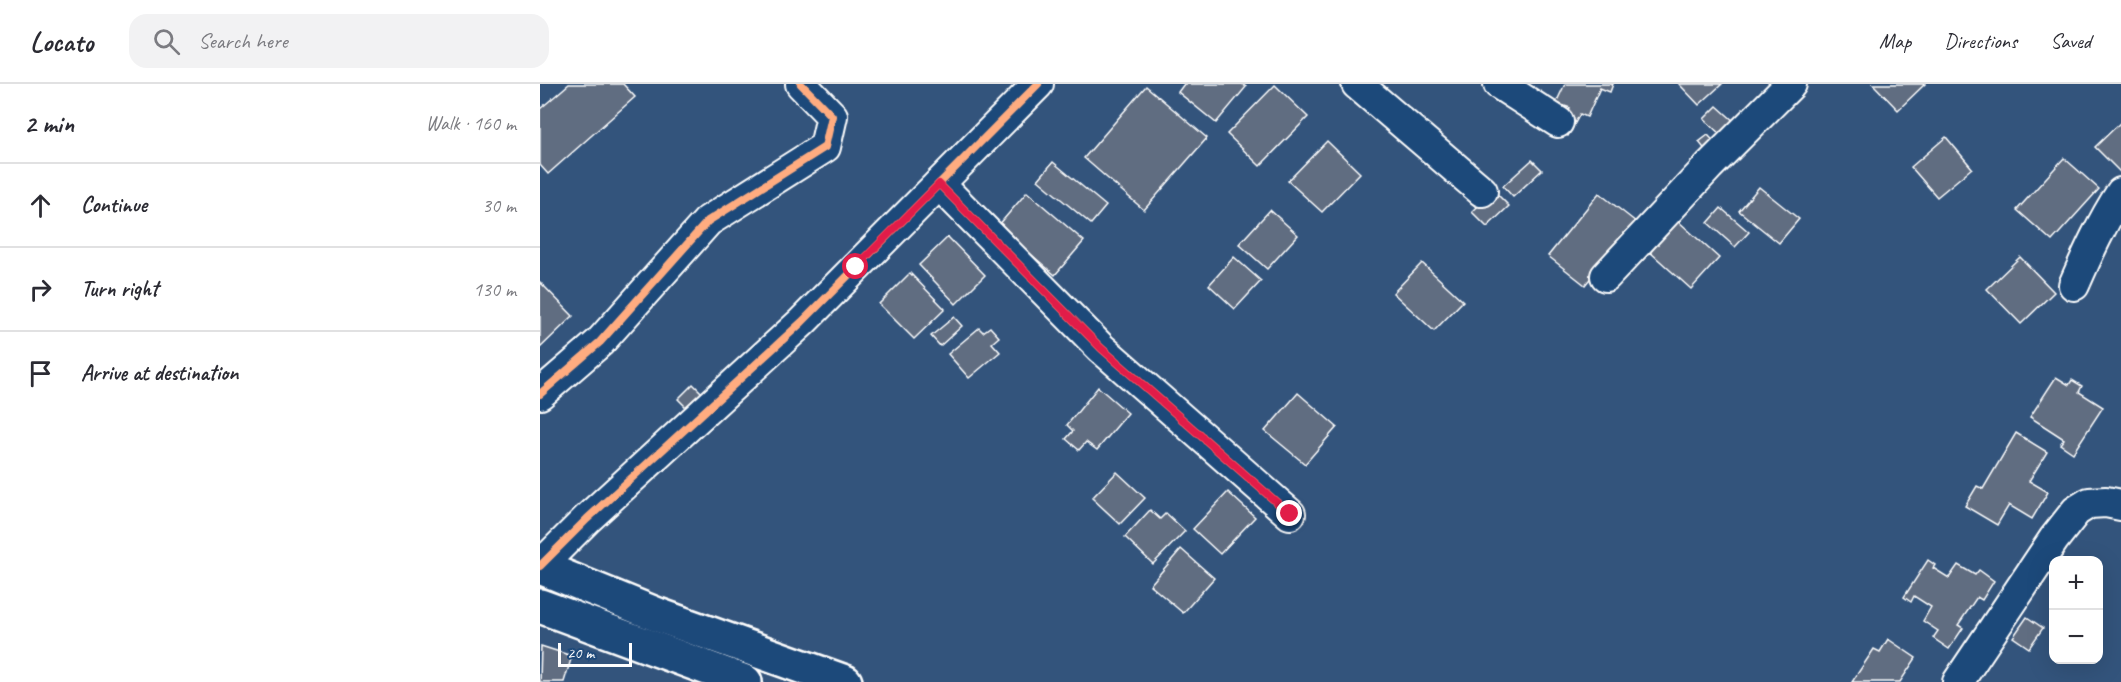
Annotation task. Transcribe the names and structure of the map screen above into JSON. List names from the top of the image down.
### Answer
{
  "scale_bar": "20 m",
  "page": {
    "header": "Locato",
    "search": "Search here",
    "nav": ["Map", "Directions", "Saved"],
    "heading": ["2 min", "Walk · 160 m"],
    "list": [
      ["Continue", "30 m"],
      ["Turn right", "130 m"],
      "Arrive at destination"
    ],
    "map_buttons": ["+", "−"],
    "scale": "20 m"
  }
}
